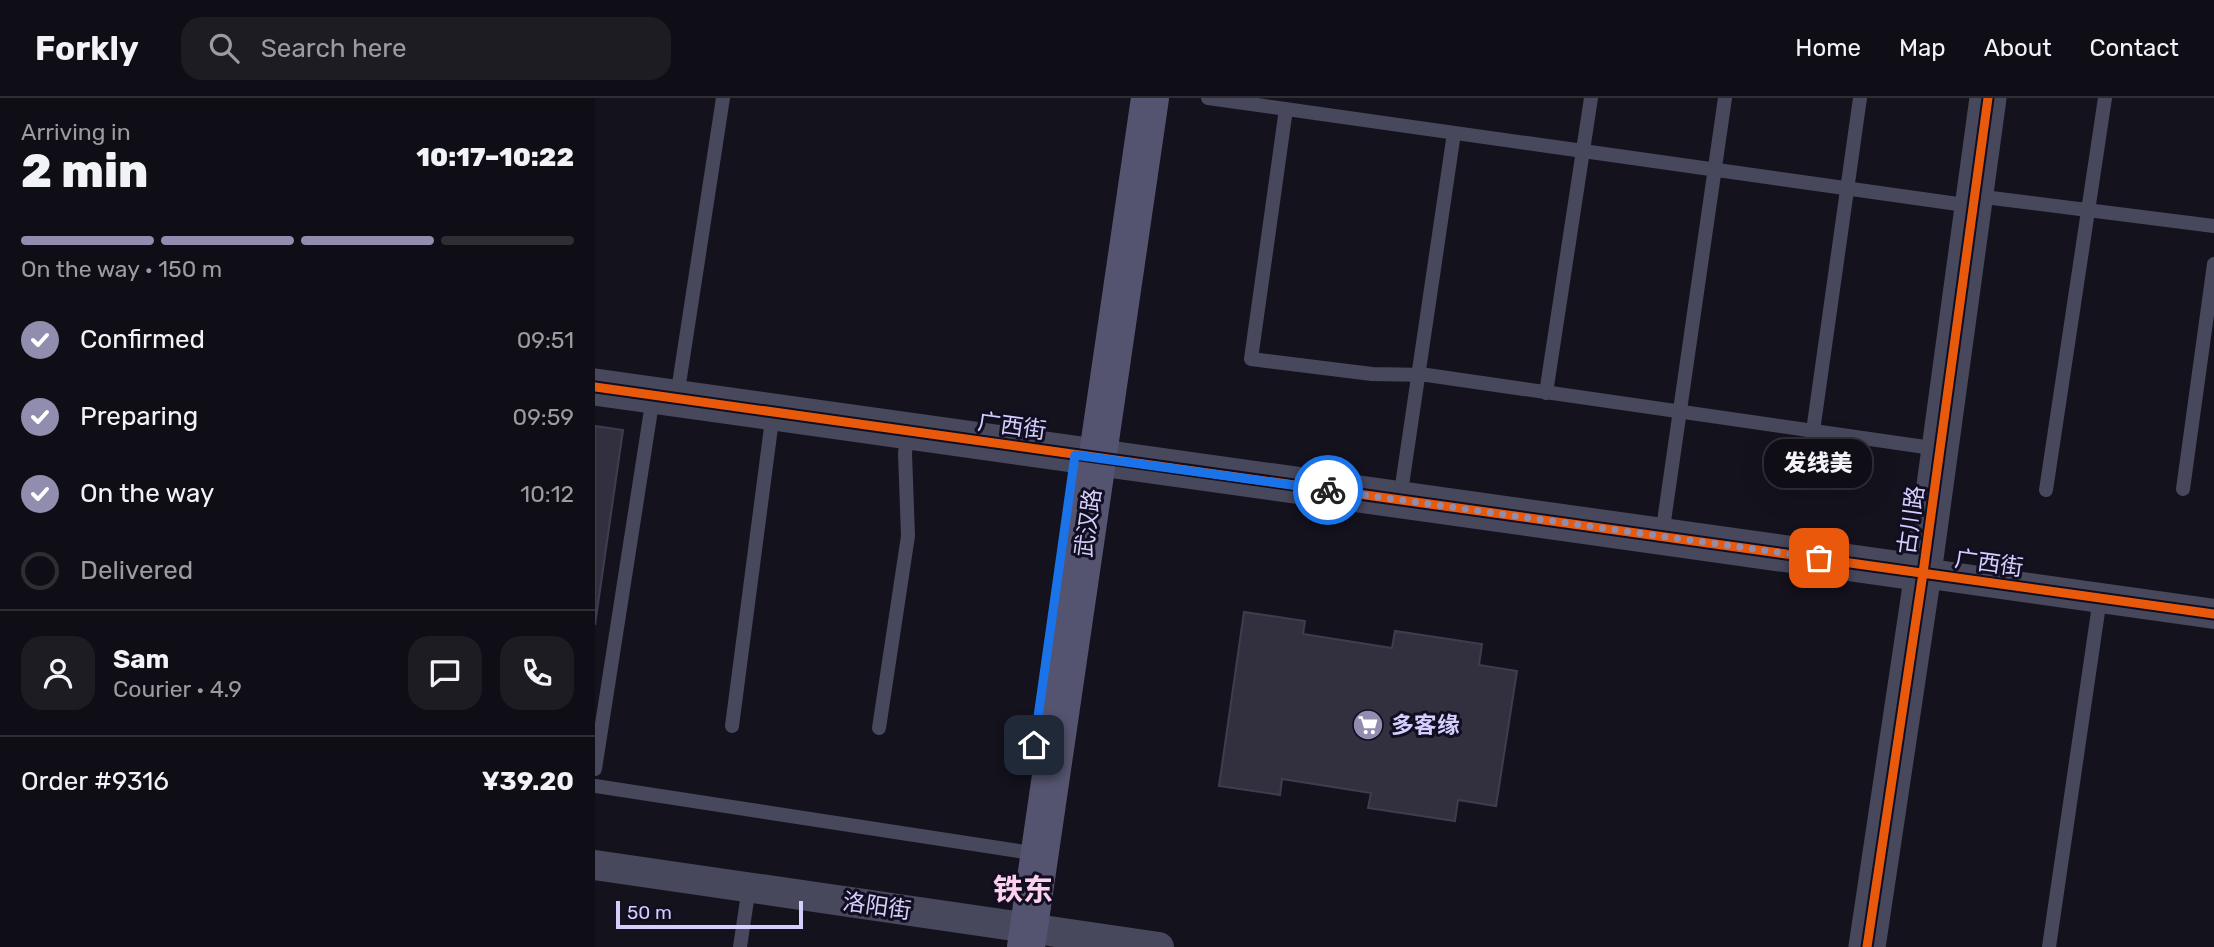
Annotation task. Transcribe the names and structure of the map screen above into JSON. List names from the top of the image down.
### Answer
{
  "streets": {
    "main road": ["武汉路"],
    "street": ["广西街", "古川路", "洛阳街"]
  },
  "crossings": [
    ["广西街", "古川路"],
    ["广西街", "武汉路"],
    ["武汉路", "洛阳街"]
  ],
  "districts": ["铁东"],
  "places": {
    "other": ["发线美"],
    "supermarket": ["多客缘"]
  },
  "scale_bar": "50 m",
  "page": {
    "header": "Forkly",
    "search": "Search here",
    "nav": [
      "Home",
      "Map",
      "About",
      "Contact"
    ],
    "heading": ["2 min", "Arriving in", "10:17–10:22"],
    "panel": [
      "Sam",
      "Courier · 4.9",
      "Order #9316",
      "¥39.20"
    ],
    "bar": "On the way · 150 m",
    "list": [
      ["Confirmed", "09:51"],
      ["Preparing", "09:59"],
      ["On the way", "10:12"],
      "Delivered"
    ],
    "bubble": "发线美",
    "scale": "50 m"
  }
}
